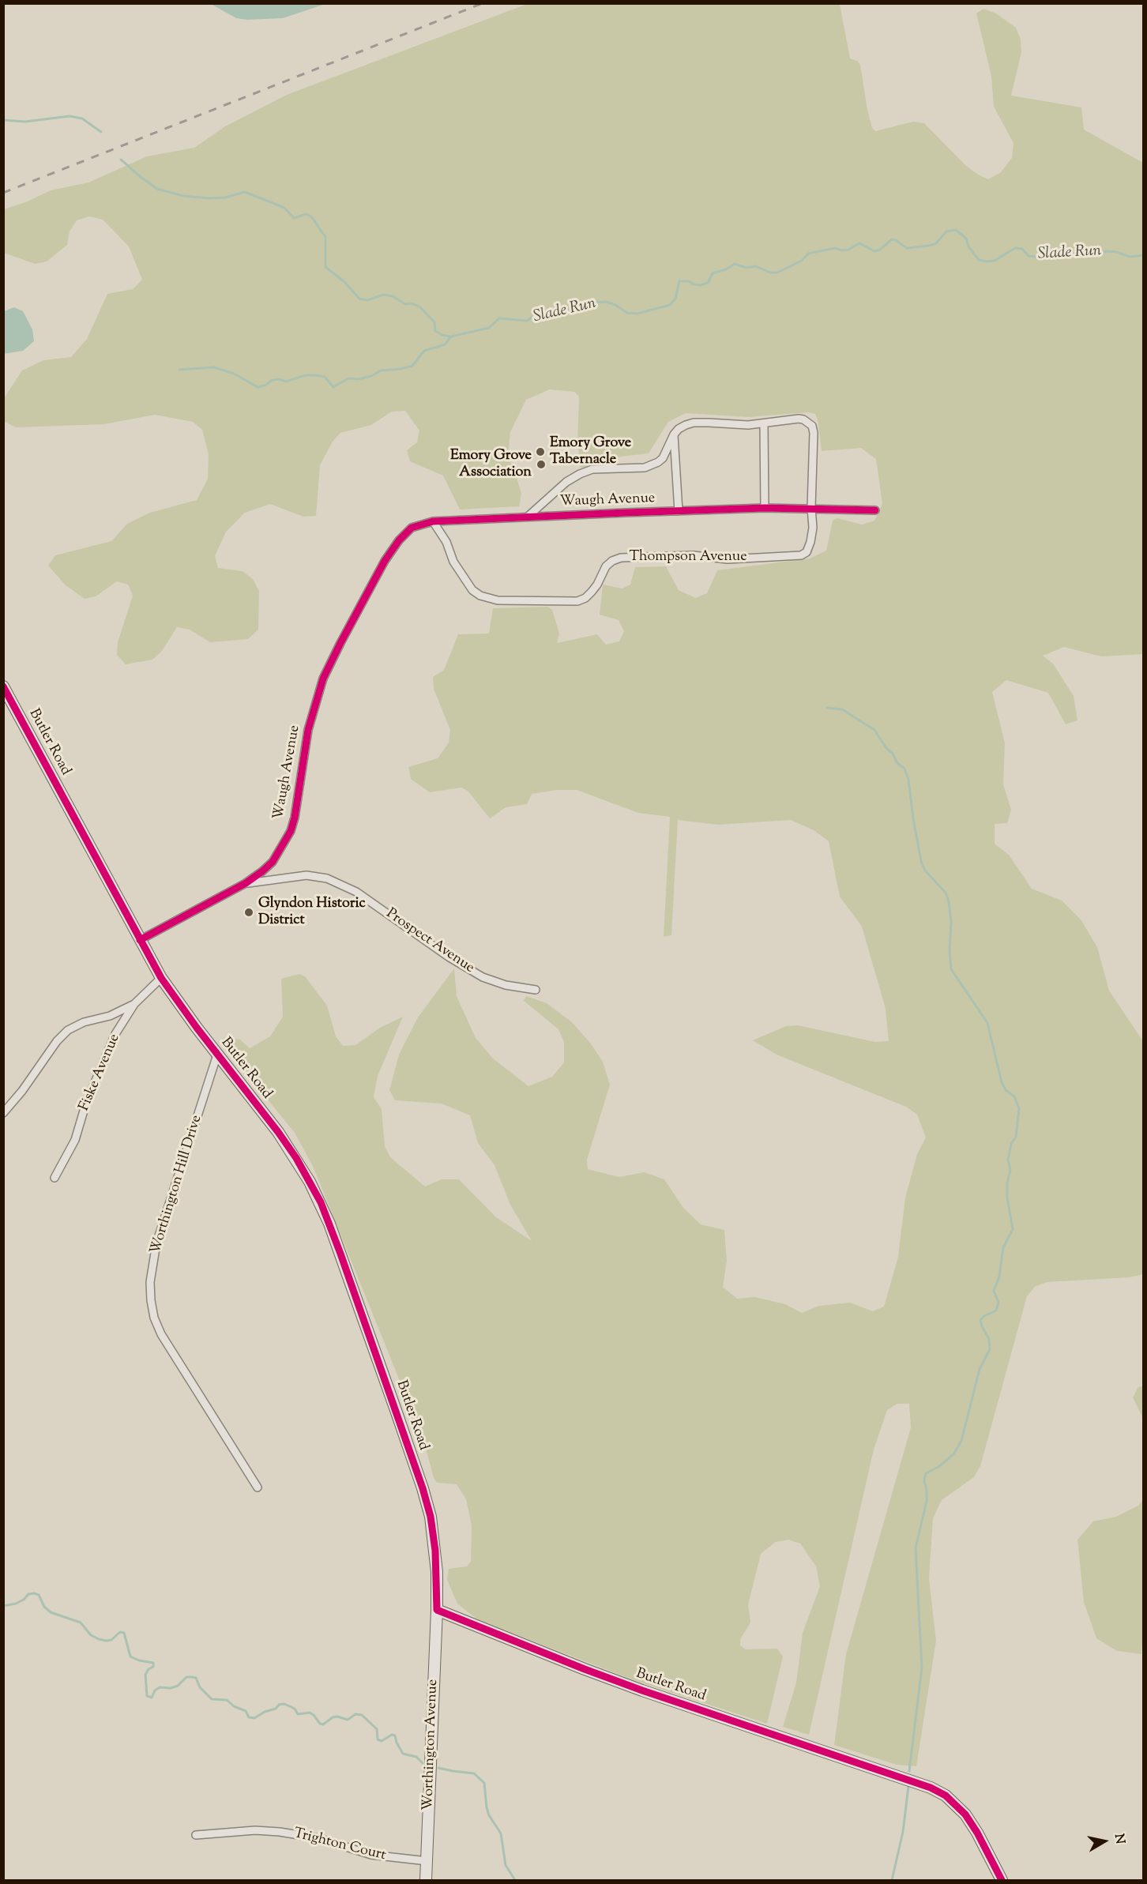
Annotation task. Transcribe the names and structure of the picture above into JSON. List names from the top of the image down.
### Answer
{
  "streets": {
    "main road": ["Butler Road", "Worthington Avenue"],
    "street": [
      "Waugh Avenue",
      "Thompson Avenue",
      "Prospect Avenue",
      "Fiske Avenue",
      "Worthington Hill Drive",
      "Trighton Court"
    ]
  },
  "crossings": [
    ["Waugh Avenue", "Thompson Avenue"],
    ["Waugh Avenue", "Butler Road"],
    ["Waugh Avenue", "Prospect Avenue"],
    ["Butler Road", "Fiske Avenue"],
    ["Butler Road", "Worthington Hill Drive"],
    ["Butler Road", "Worthington Avenue"],
    ["Worthington Avenue", "Trighton Court"]
  ],
  "water": ["Slade Run"],
  "places": ["Emory Grove Tabernacle", "Emory Grove Association", "Glyndon Historic District"],
  "north": "right"
}
